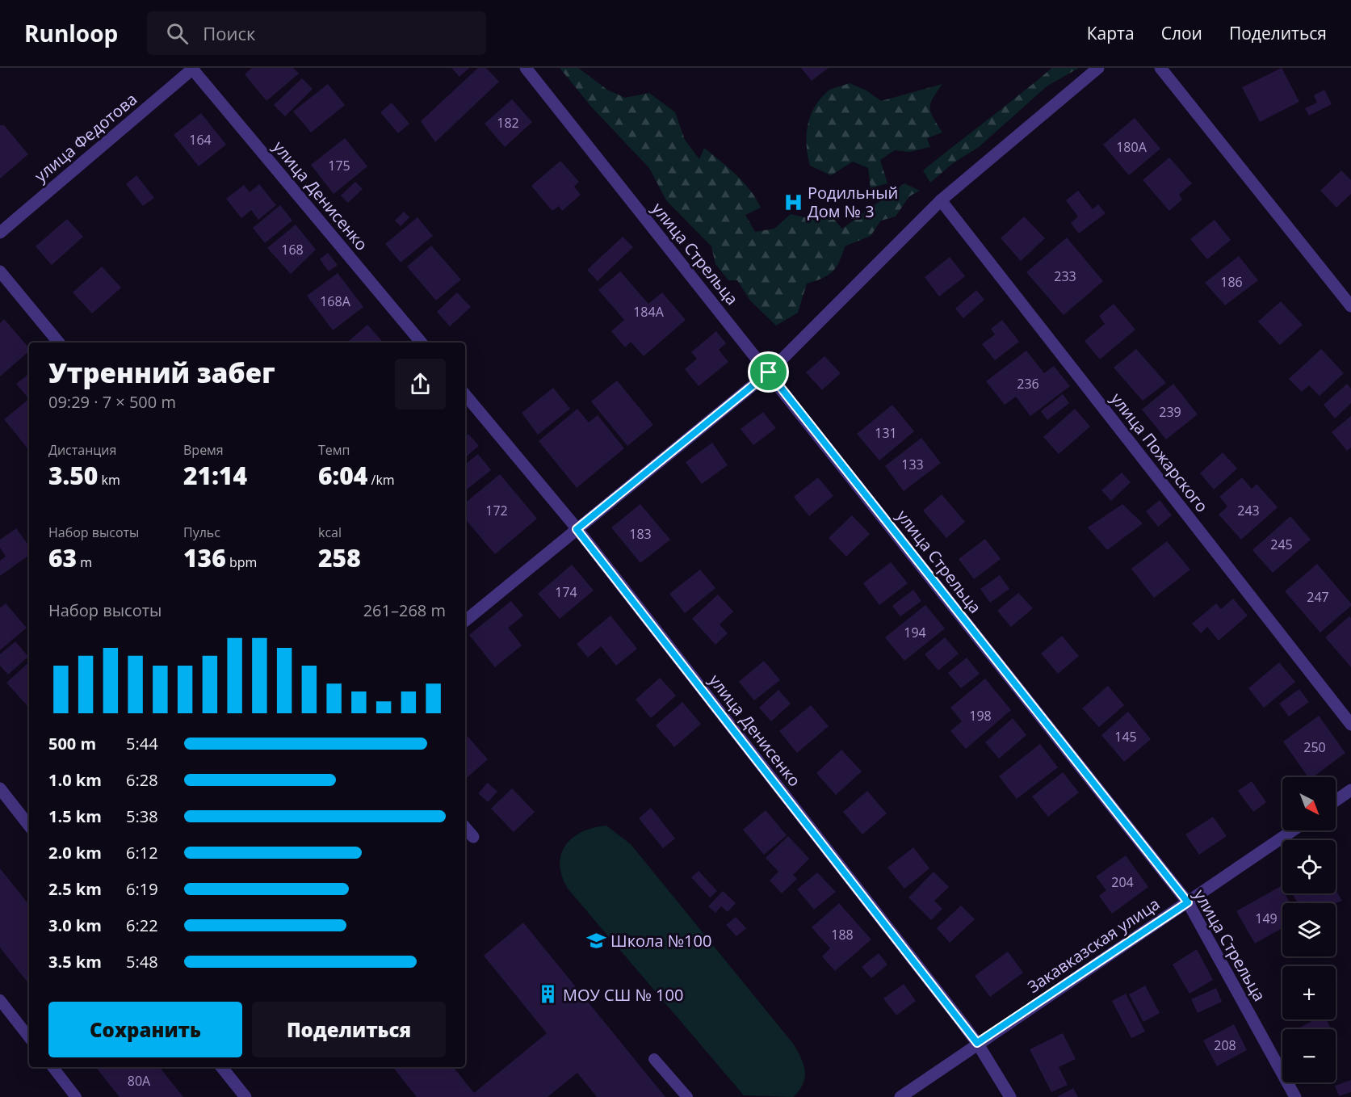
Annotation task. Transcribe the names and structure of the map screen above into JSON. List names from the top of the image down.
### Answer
{
  "streets": {
    "street": [
      "улица Федотова",
      "улица Денисенко",
      "улица Стрельца",
      "улица Пожарского",
      "Закавказская улица"
    ]
  },
  "crossings": [
    ["улица Федотова", "улица Денисенко"],
    ["улица Денисенко", "Закавказская улица"],
    ["улица Стрельца", "Закавказская улица"]
  ],
  "places": {
    "hospital": ["Родильный Дом № 3"],
    "school or university": ["Школа №100"],
    "building": ["МОУ СШ № 100"]
  },
  "house_numbers": [
    "182",
    "164",
    "180А",
    "175",
    "168",
    "233",
    "186",
    "168А",
    "184А",
    "236",
    "239",
    "131",
    "133",
    "172",
    "243",
    "183",
    "245",
    "174",
    "247",
    "194",
    "198",
    "145",
    "250",
    "204",
    "149",
    "188",
    "208",
    "80А"
  ],
  "north": "bottom right",
  "page": {
    "header": "Runloop",
    "search": "Поиск",
    "nav": ["Карта", "Слои", "Поделиться"],
    "heading": ["Утренний забег", "09:29 · 7 × 500 m"],
    "stats": [
      ["Дистанция", "3.50 km"],
      ["Время", "21:14"],
      ["Темп", "6:04 /km"],
      ["Набор высоты", "63 m"],
      ["Пульс", "136 bpm"],
      ["kcal", "258"]
    ],
    "chart": ["Набор высоты", "261–268 m"],
    "list": [
      {
        "name": "500 m",
        "note": "5:44"
      },
      {
        "name": "1.0 km",
        "note": "6:28"
      },
      {
        "name": "1.5 km",
        "note": "5:38"
      },
      {
        "name": "2.0 km",
        "note": "6:12"
      },
      {
        "name": "2.5 km",
        "note": "6:19"
      },
      {
        "name": "3.0 km",
        "note": "6:22"
      },
      {
        "name": "3.5 km",
        "note": "5:48"
      }
    ],
    "map_buttons": ["+", "−"],
    "buttons": ["Сохранить", "Поделиться"]
  }
}
